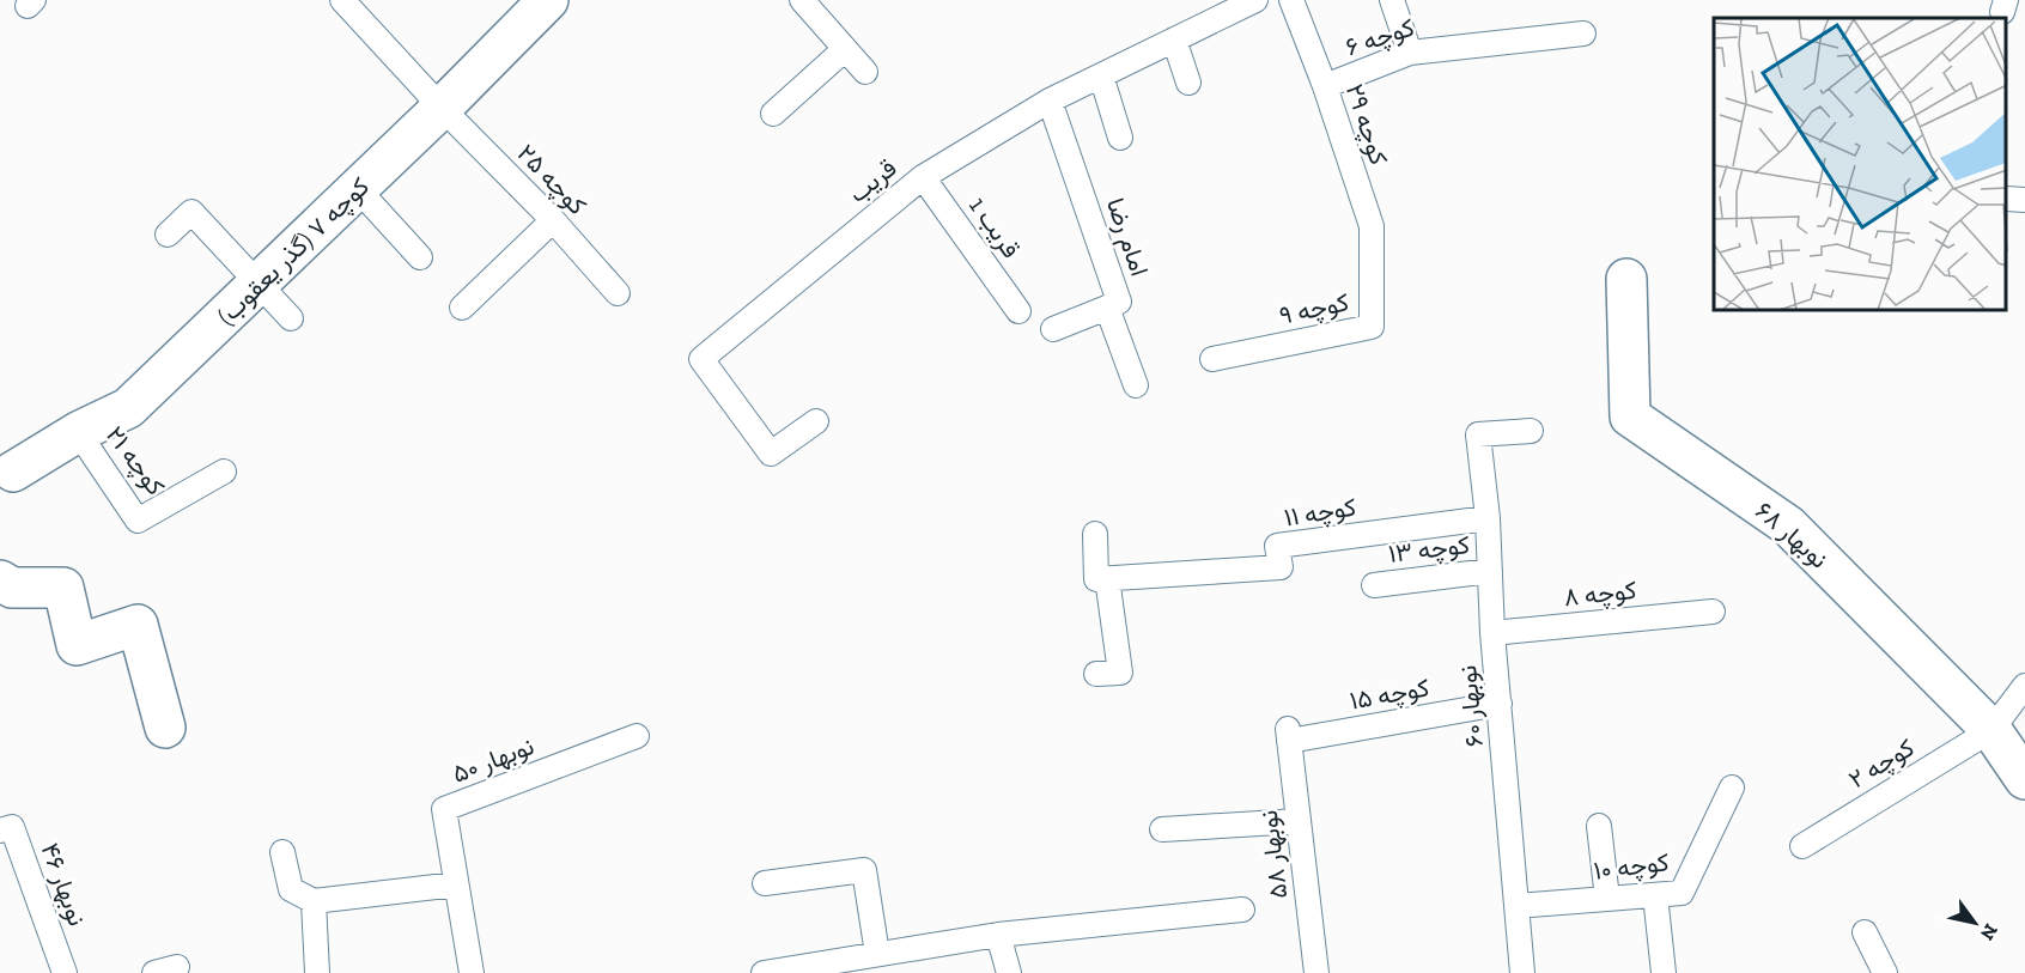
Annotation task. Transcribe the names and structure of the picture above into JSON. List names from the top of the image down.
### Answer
{
  "streets": {
    "street": ["کوچه ۷ (گذر یعقوب)", "نوبهار ۶۸"],
    "lane": [
      "کوچه ۶",
      "کوچه ۲۹",
      "کوچه ۲۵",
      "قریب",
      "قریب 1",
      "امام رضا",
      "کوچه ۹",
      "کوچه ۲۱",
      "کوچه ۱۱",
      "کوچه ۱۳",
      "کوچه ۸",
      "کوچه ۱۵",
      "نوبهار ۶۰",
      "نوبهار ۵۰",
      "کوچه ۲",
      "نوبهار ۵۸",
      "کوچه ۱۰",
      "نوبهار ۴۶"
    ]
  },
  "crossings": [
    ["کوچه ۶", "کوچه ۲۹"],
    ["کوچه ۲۹", "کوچه ۹"],
    ["کوچه ۲۵", "کوچه ۷ (گذر یعقوب)"],
    ["قریب", "قریب 1"],
    ["قریب", "امام رضا"],
    ["کوچه ۷ (گذر یعقوب)", "کوچه ۲۱"],
    ["کوچه ۱۱", "نوبهار ۶۰"],
    ["نوبهار ۶۸", "کوچه ۲"],
    ["کوچه ۱۳", "نوبهار ۶۰"],
    ["کوچه ۸", "نوبهار ۶۰"],
    ["کوچه ۱۵", "نوبهار ۶۰"],
    ["کوچه ۱۵", "نوبهار ۵۸"],
    ["نوبهار ۶۰", "کوچه ۱۰"]
  ],
  "north": "bottom right"
}
